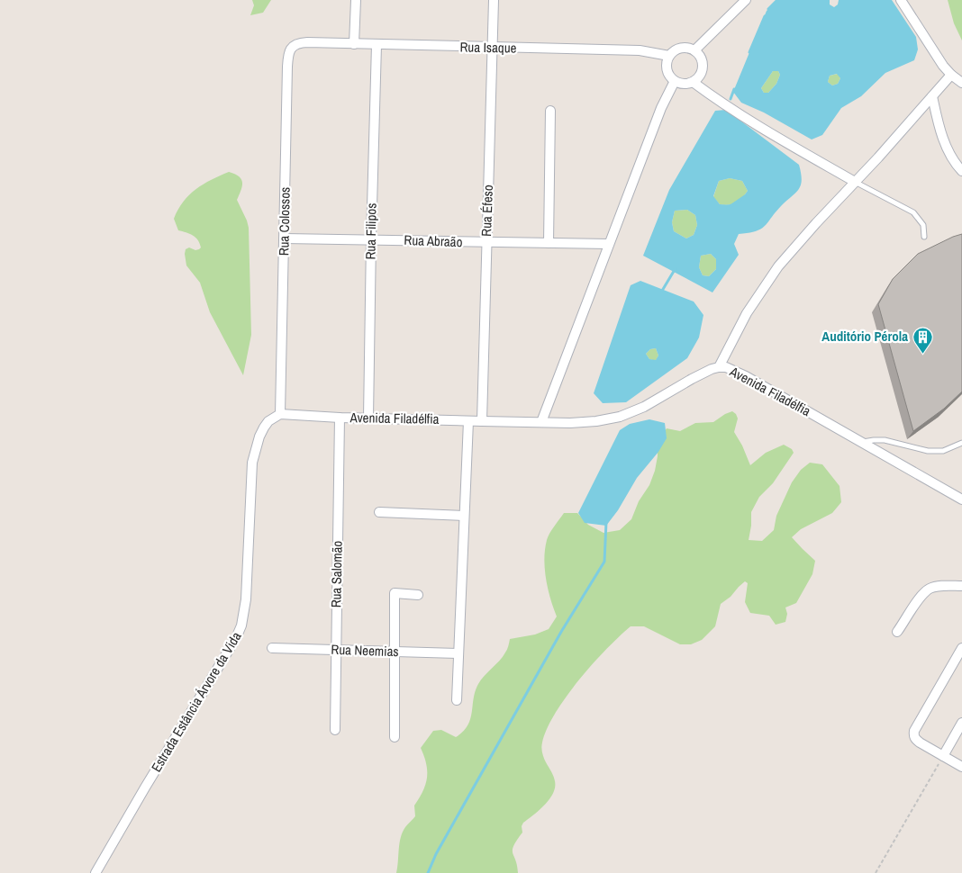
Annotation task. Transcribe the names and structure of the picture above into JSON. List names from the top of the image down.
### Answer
{
  "streets": {
    "street": [
      "Rua Isaque",
      "Rua Éfeso",
      "Rua Colossos",
      "Rua Filipos",
      "Rua Abraão",
      "Avenida Filadélfia",
      "Rua Salomão",
      "Rua Neemias",
      "Estrada Estância Árvore da Vida"
    ]
  },
  "crossings": [
    ["Rua Isaque", "Rua Éfeso"],
    ["Rua Isaque", "Rua Colossos"],
    ["Rua Isaque", "Rua Filipos"],
    ["Rua Éfeso", "Rua Abraão"],
    ["Rua Éfeso", "Avenida Filadélfia"],
    ["Rua Colossos", "Rua Abraão"],
    ["Rua Colossos", "Avenida Filadélfia"],
    ["Rua Colossos", "Estrada Estância Árvore da Vida"],
    ["Rua Filipos", "Rua Abraão"],
    ["Rua Filipos", "Avenida Filadélfia"],
    ["Avenida Filadélfia", "Rua Salomão"],
    ["Avenida Filadélfia", "Estrada Estância Árvore da Vida"],
    ["Rua Salomão", "Rua Neemias"]
  ],
  "places": {
    "building": ["Auditório Pérola"]
  }
}
